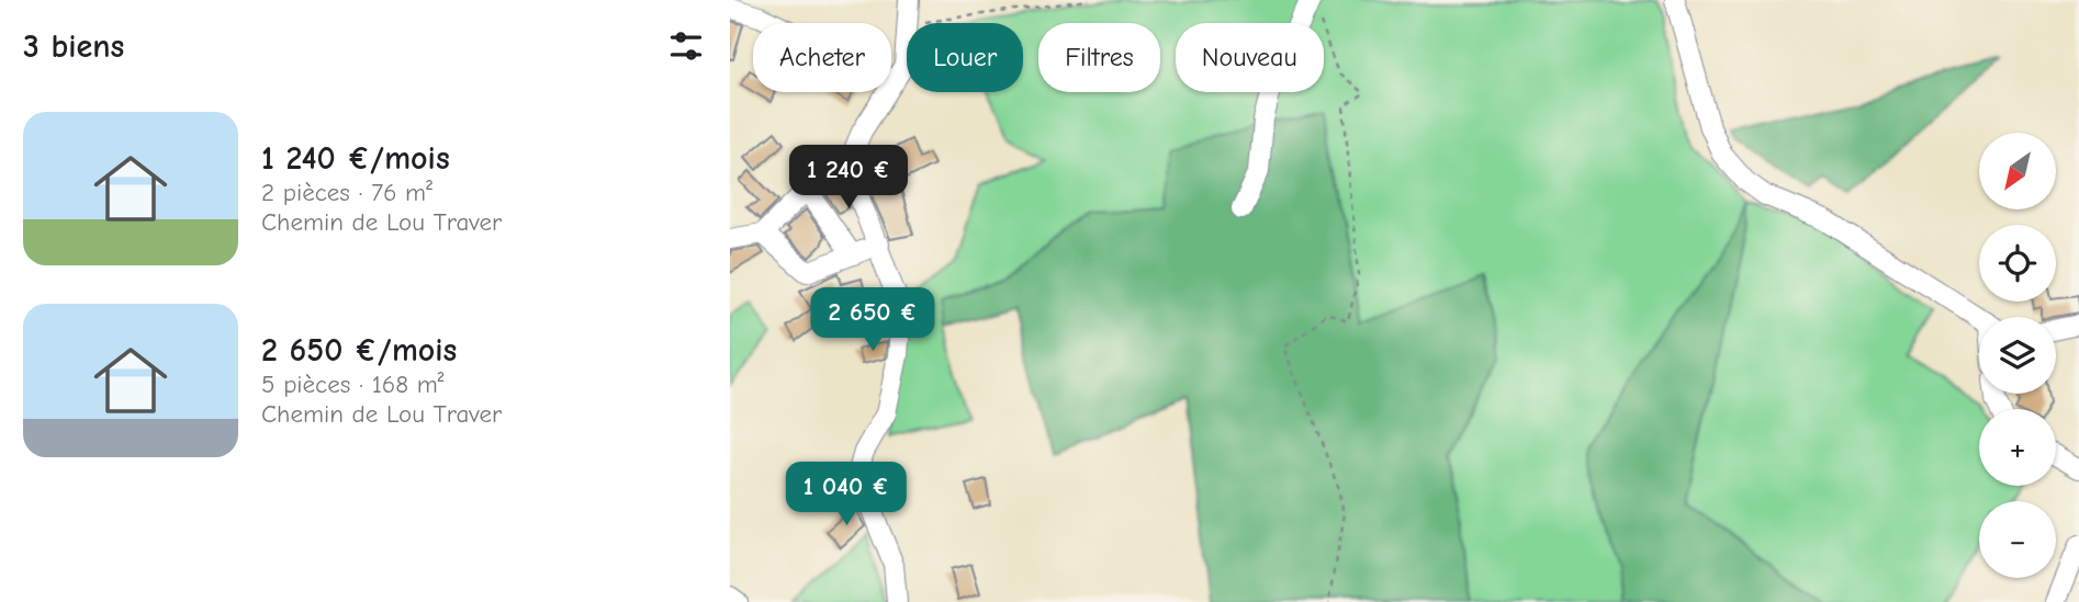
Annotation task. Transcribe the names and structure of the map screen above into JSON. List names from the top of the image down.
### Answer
{
  "north": "bottom left",
  "page": {
    "heading": "3 biens",
    "chip": [
      "Acheter",
      "Louer",
      "Filtres",
      "Nouveau"
    ],
    "list": [
      {
        "name": "1 240 €/mois",
        "note": "2 pièces · 76 m² · Chemin de Lou Traver"
      },
      {
        "name": "2 650 €/mois",
        "note": "5 pièces · 168 m² · Chemin de Lou Traver"
      }
    ],
    "map_buttons": ["+", "−"],
    "price": ["1 240 €", "2 650 €", "1 040 €"]
  }
}
